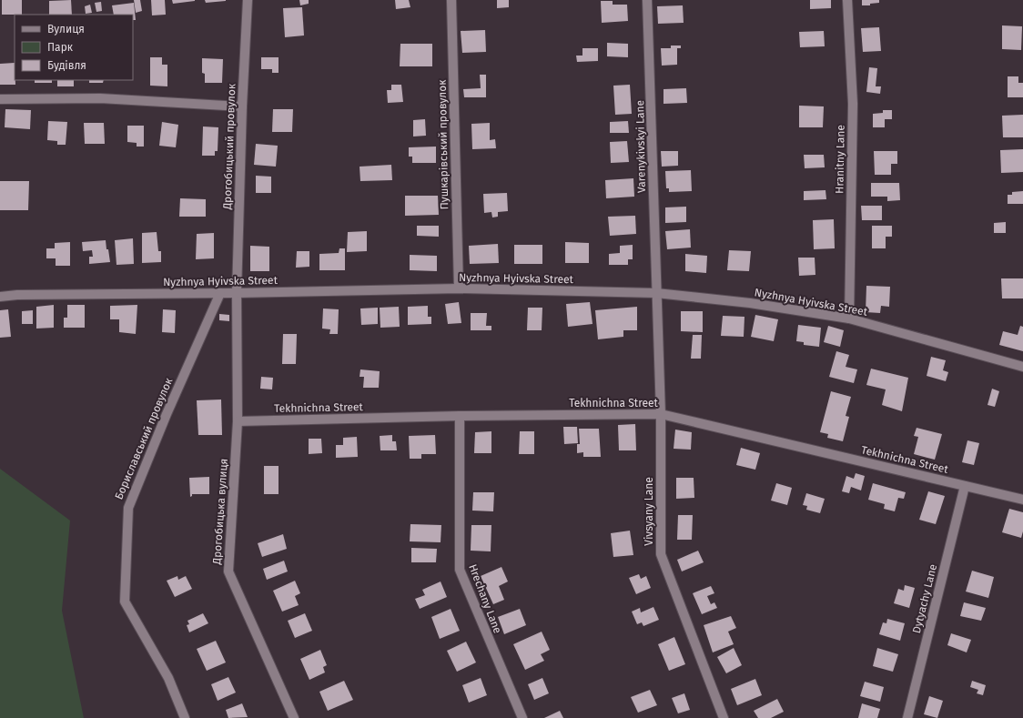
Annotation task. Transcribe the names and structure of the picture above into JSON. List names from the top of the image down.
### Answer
{
  "streets": {
    "street": [
      "Пушкарівський провулок",
      "Дрогобицький провулок",
      "Varenykivskyi Lane",
      "Hranitny Lane",
      "Nyzhnya Hyivska Street",
      "Tekhnichna Street",
      "Бориславський провулок",
      "Дрогобицька вулиця",
      "Vivsyany Lane",
      "Hrechany Lane",
      "Dytyachy Lane"
    ]
  },
  "crossings": [
    ["Пушкарівський провулок", "Nyzhnya Hyivska Street"],
    ["Дрогобицький провулок", "Nyzhnya Hyivska Street"],
    ["Дрогобицький провулок", "Дрогобицька вулиця"],
    ["Varenykivskyi Lane", "Nyzhnya Hyivska Street"],
    ["Varenykivskyi Lane", "Vivsyany Lane"],
    ["Hranitny Lane", "Nyzhnya Hyivska Street"],
    ["Nyzhnya Hyivska Street", "Бориславський провулок"],
    ["Nyzhnya Hyivska Street", "Дрогобицька вулиця"],
    ["Nyzhnya Hyivska Street", "Vivsyany Lane"],
    ["Tekhnichna Street", "Дрогобицька вулиця"],
    ["Tekhnichna Street", "Vivsyany Lane"],
    ["Tekhnichna Street", "Hrechany Lane"],
    ["Tekhnichna Street", "Dytyachy Lane"]
  ],
  "legend": ["Вулиця", "Парк", "Будівля"]
}
